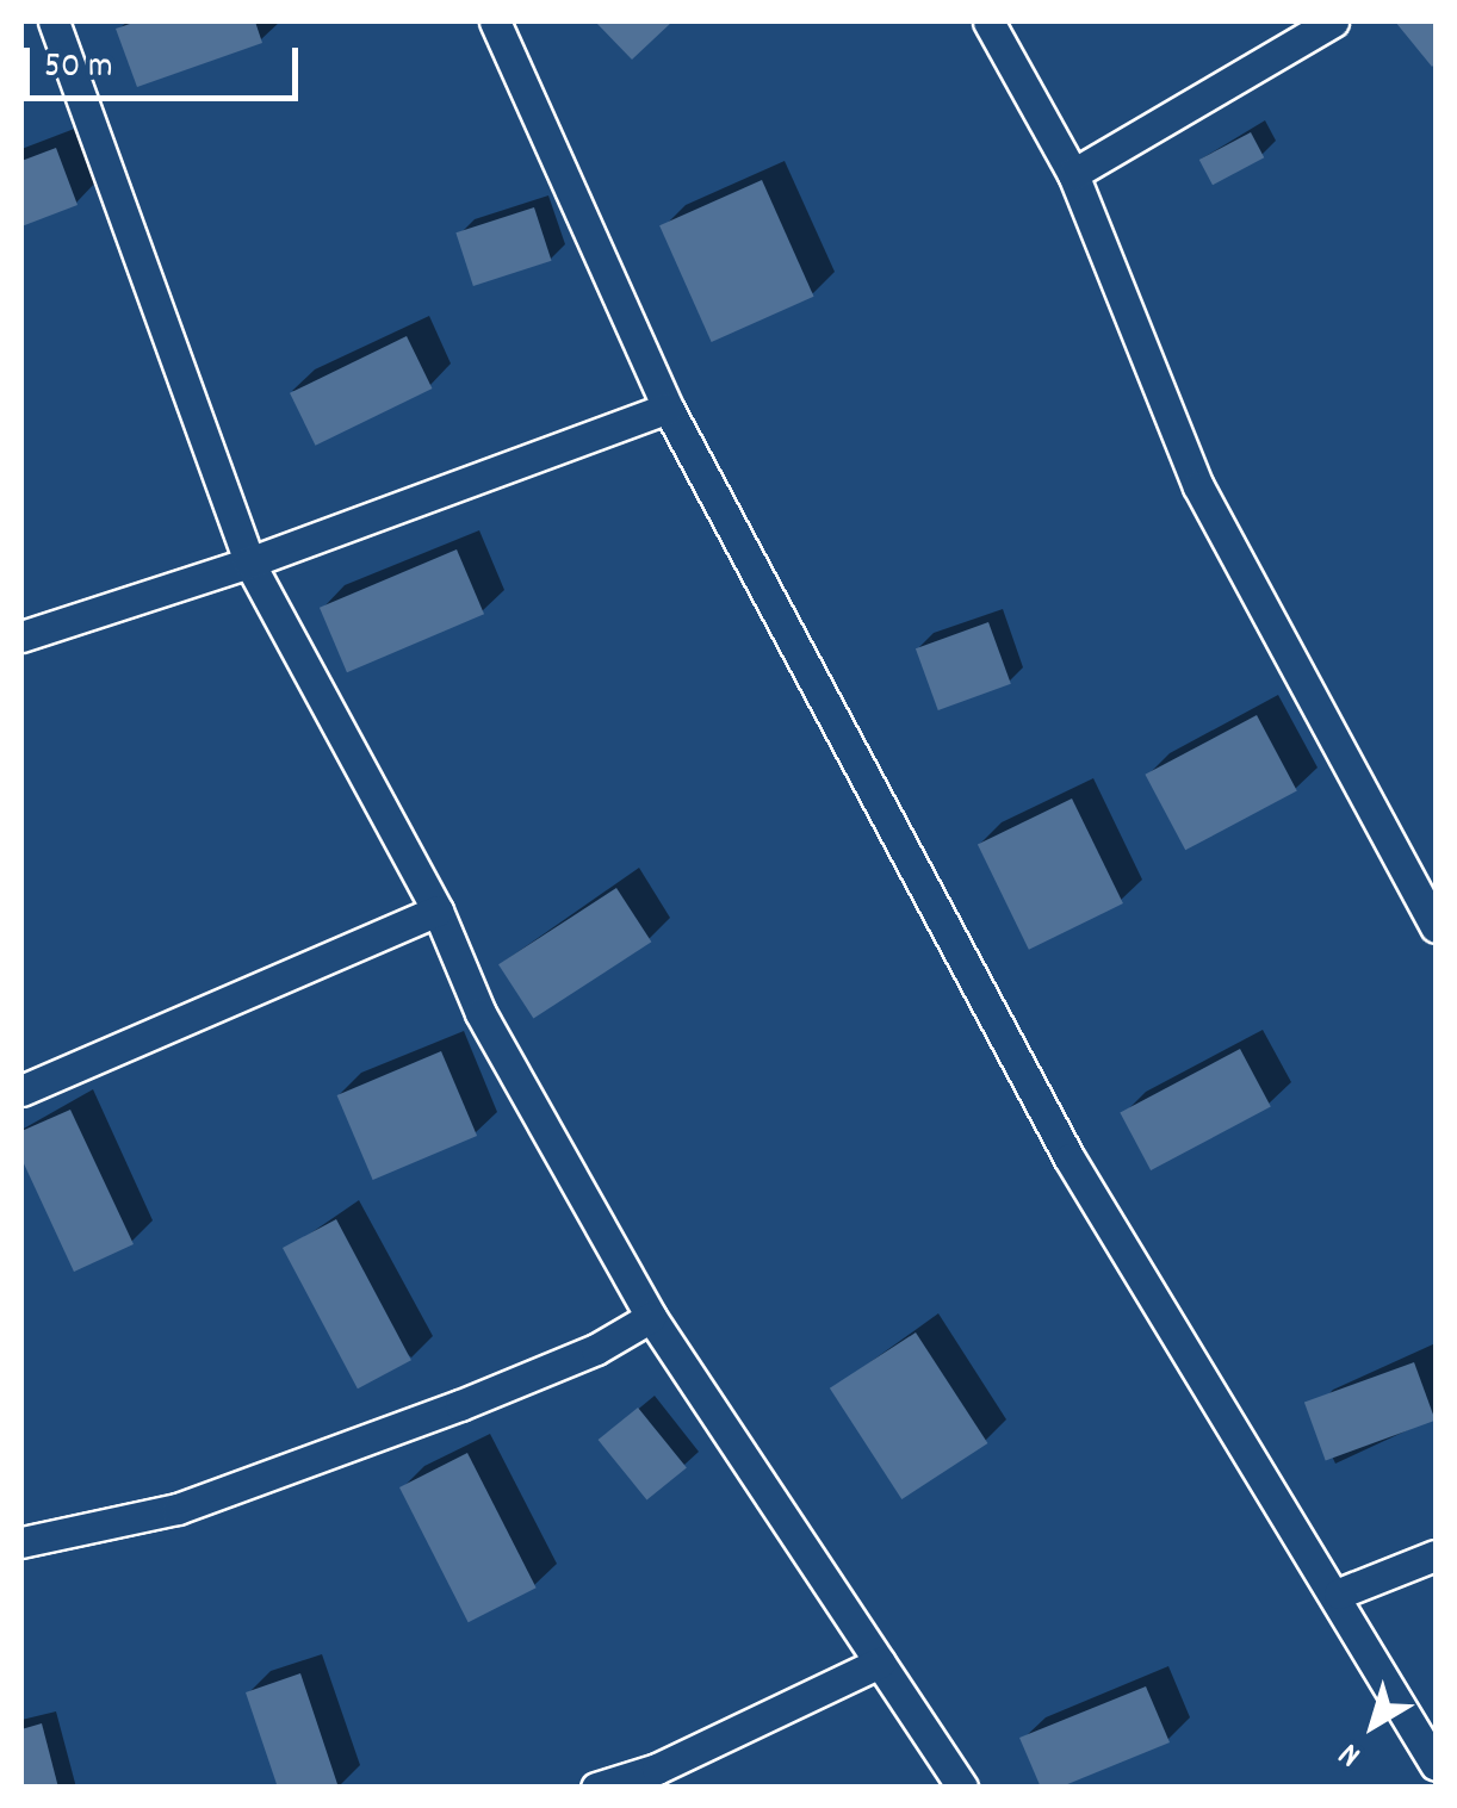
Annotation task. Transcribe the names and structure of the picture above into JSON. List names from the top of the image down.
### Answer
{
  "scale_bar": "50 m",
  "north": "bottom left"
}
